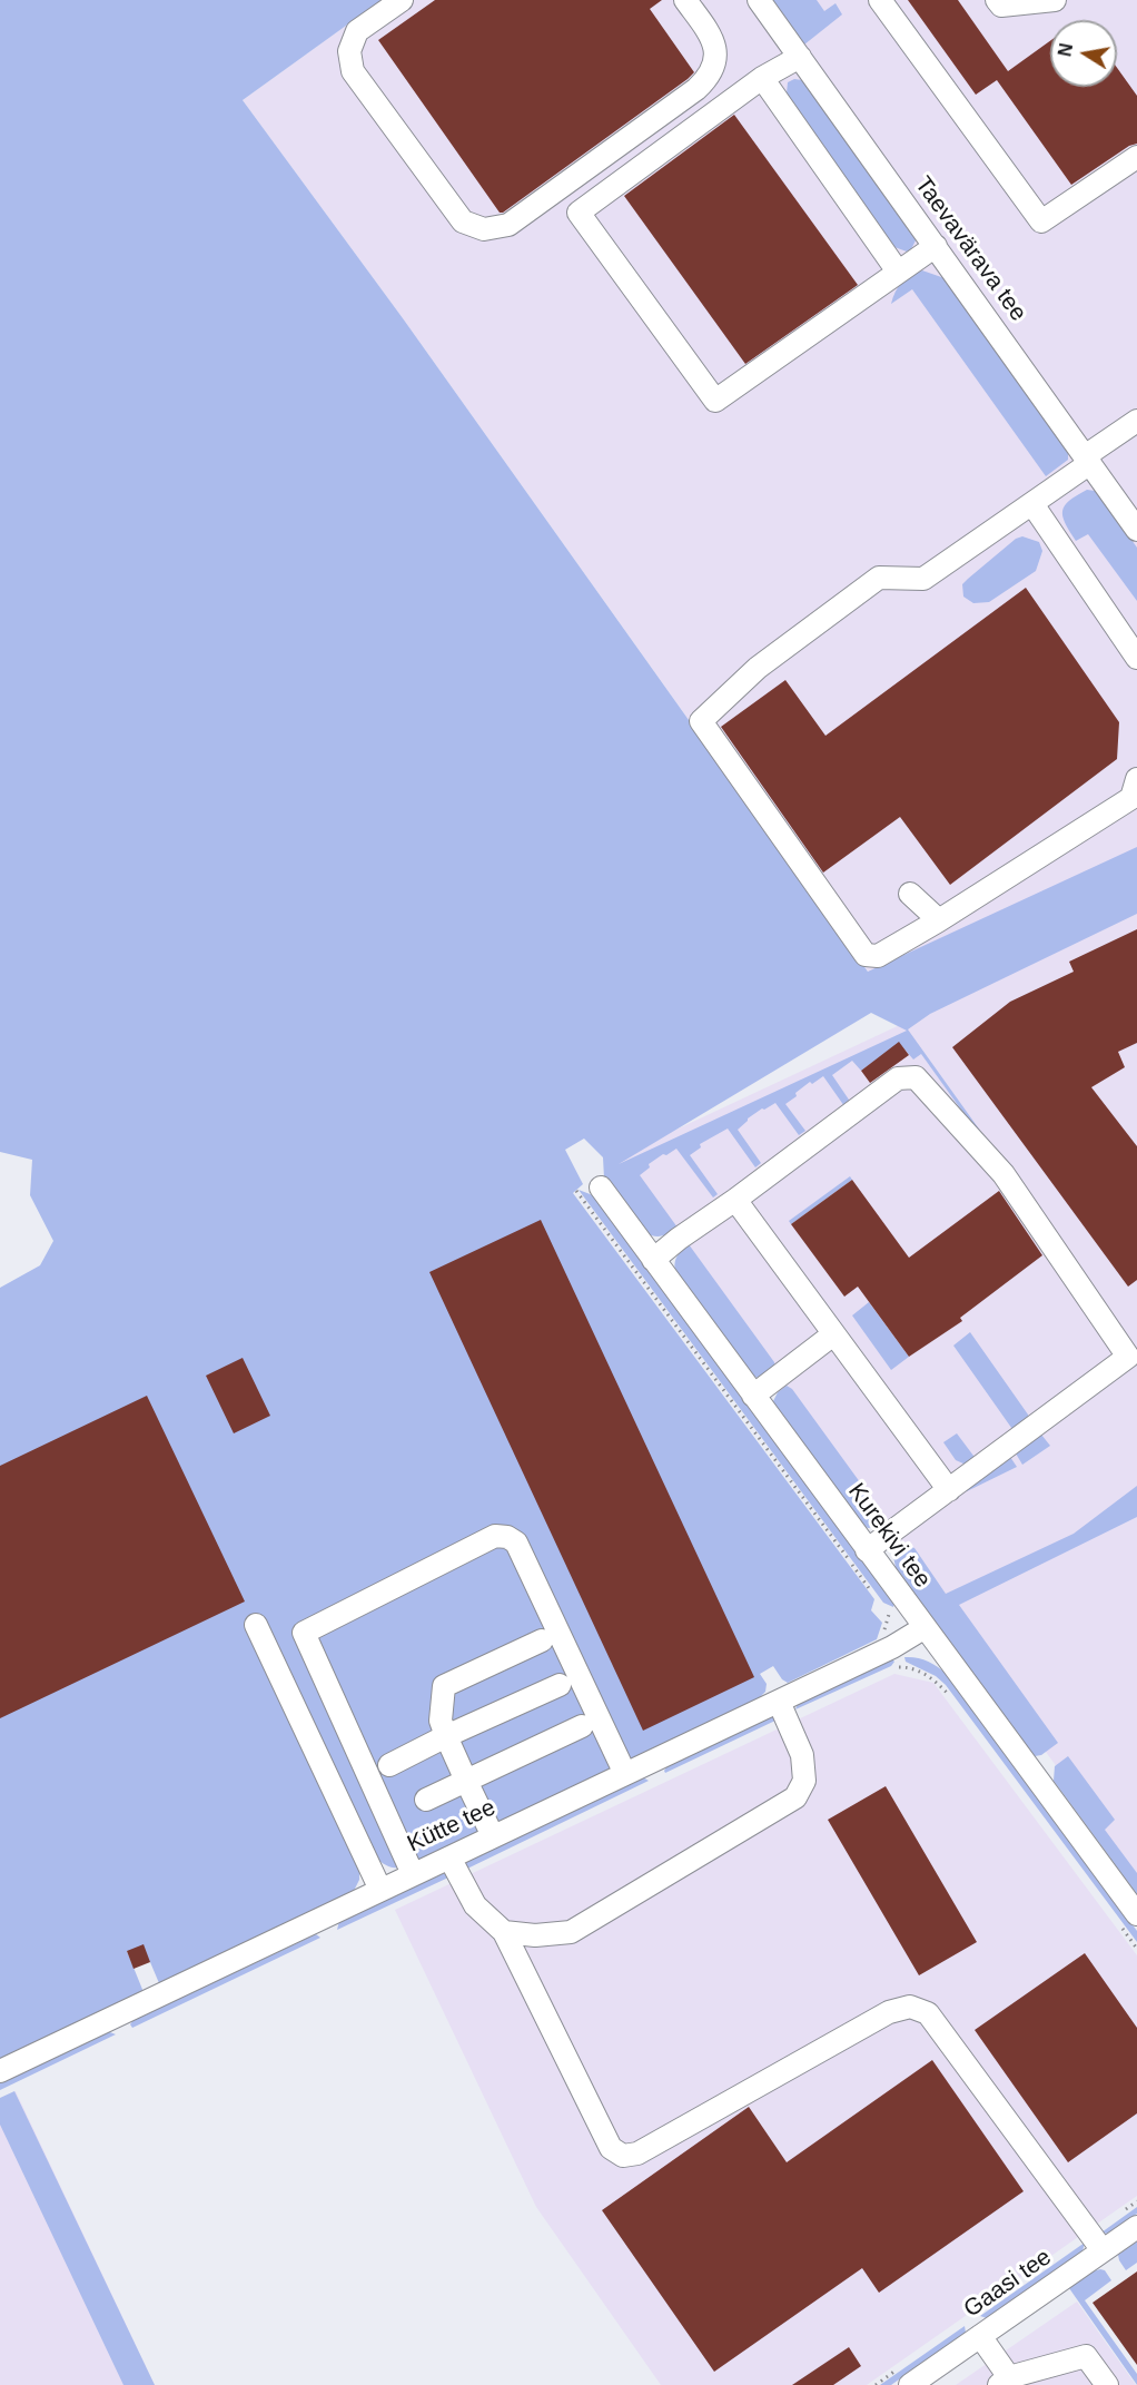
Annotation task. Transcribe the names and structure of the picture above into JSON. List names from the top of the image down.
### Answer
{
  "streets": {
    "street": [
      "Taevavärava tee",
      "Kurekivi tee",
      "Kütte tee",
      "Gaasi tee"
    ]
  },
  "crossings": [
    ["Kurekivi tee", "Kütte tee"]
  ],
  "north": "left"
}
